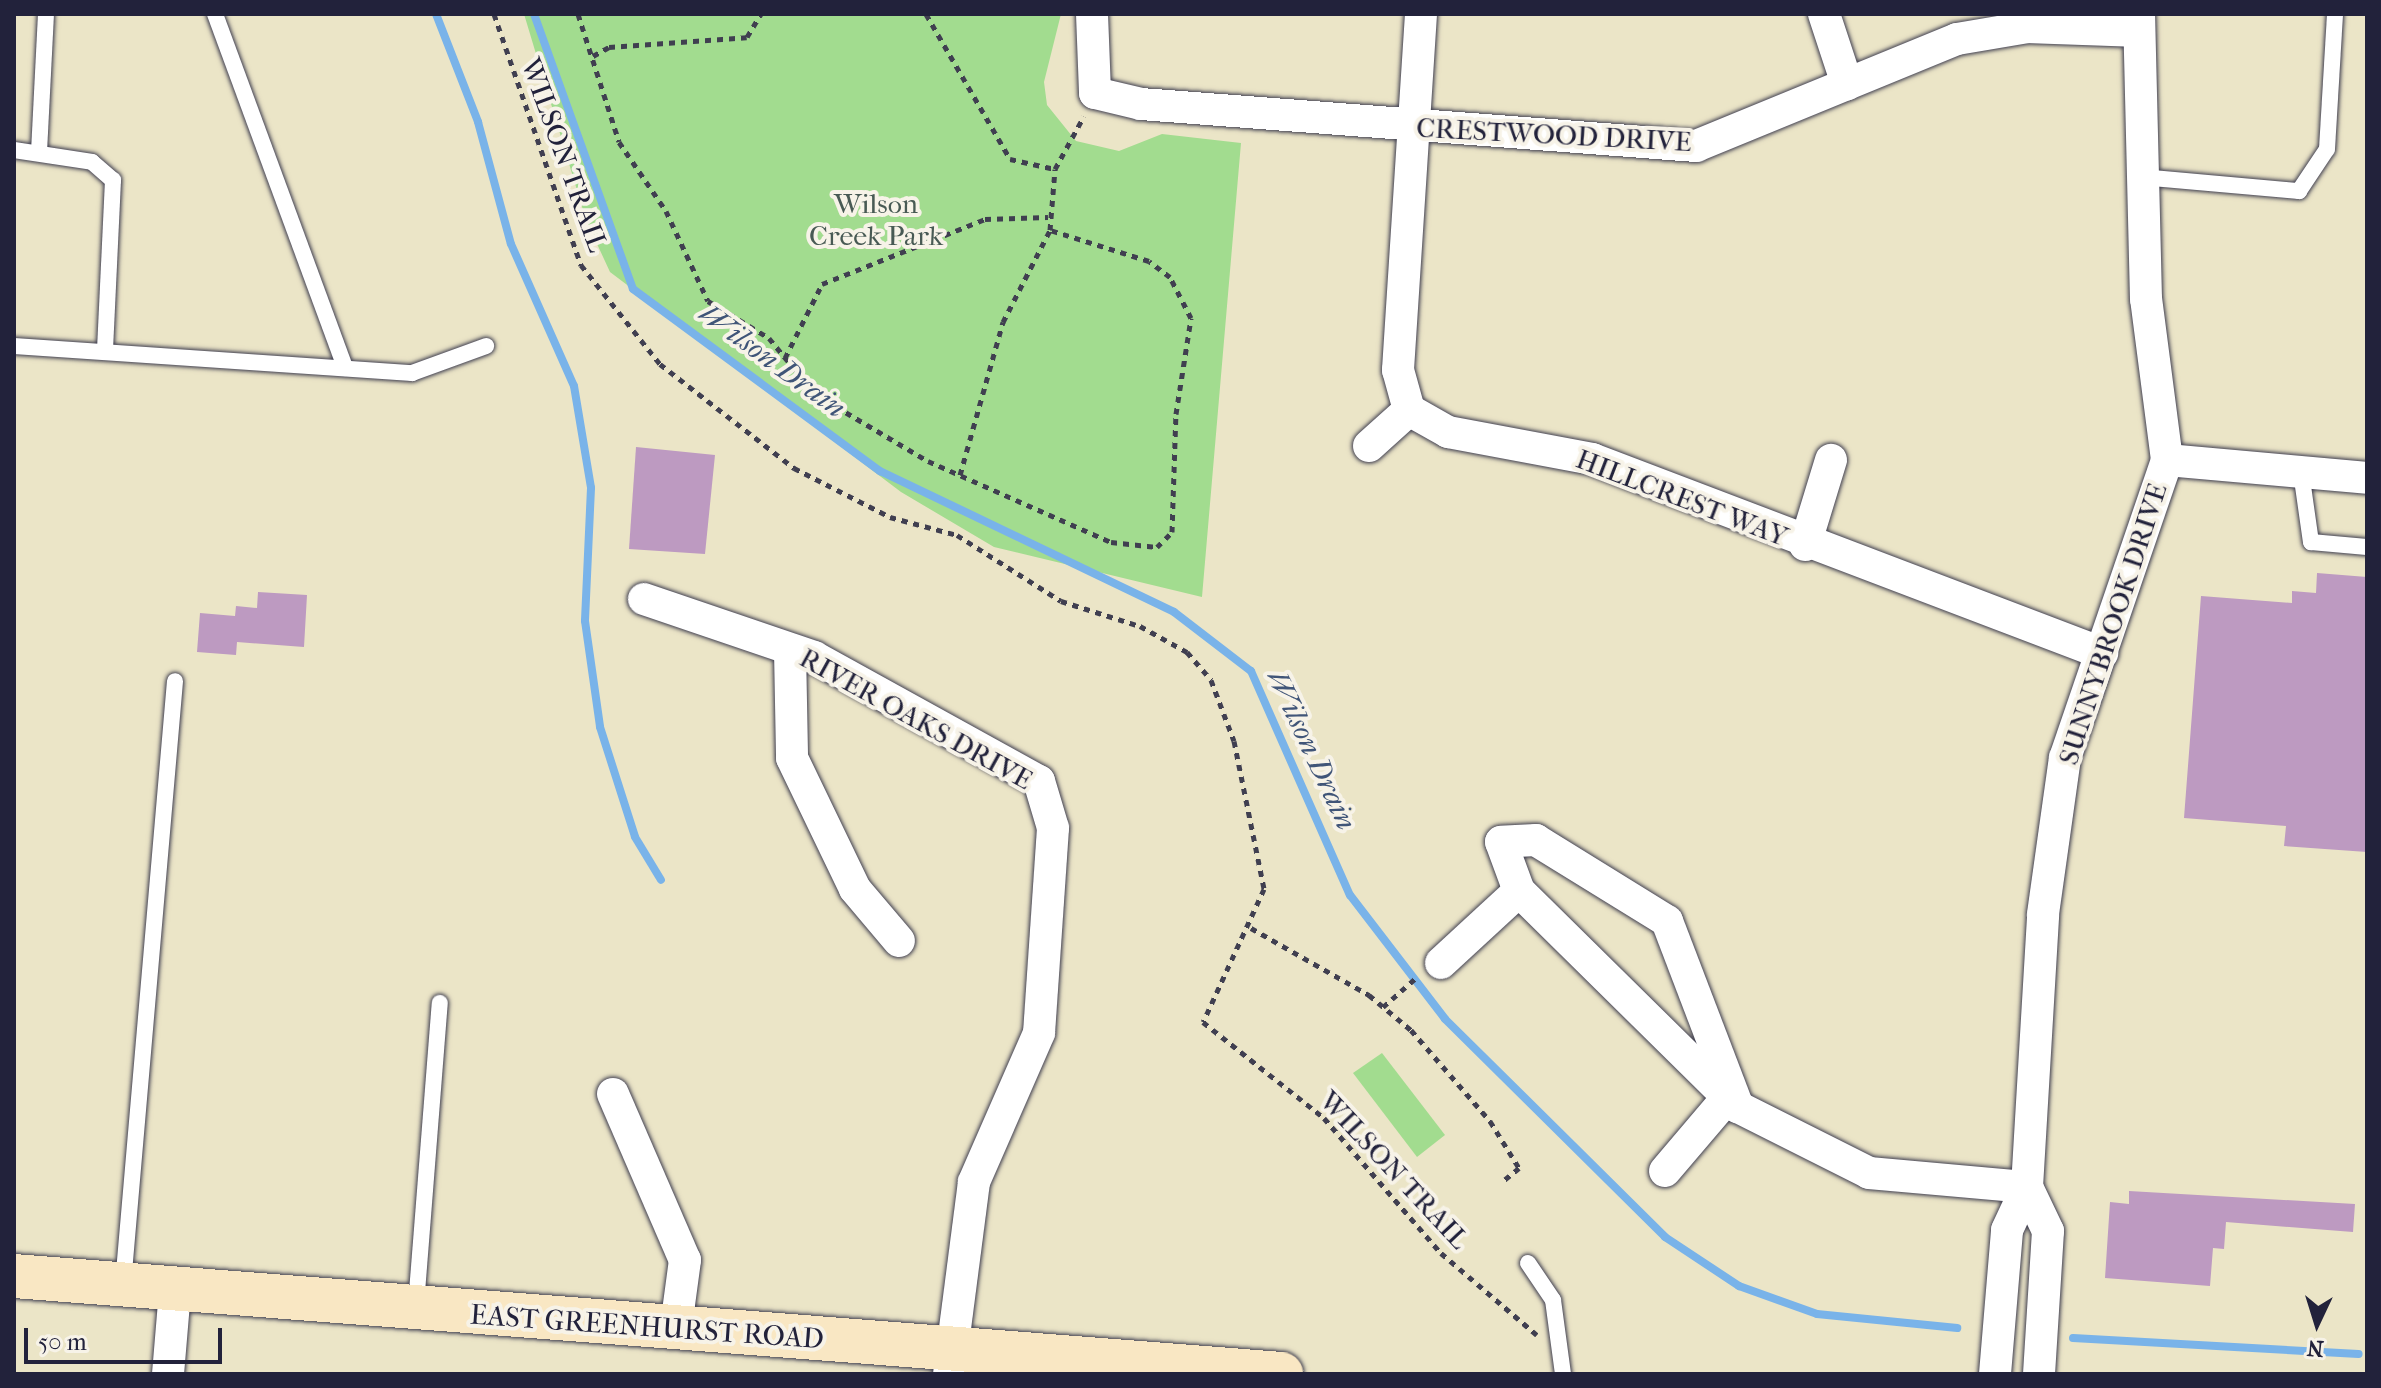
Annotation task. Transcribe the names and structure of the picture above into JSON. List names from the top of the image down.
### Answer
{
  "streets": {
    "main road": ["EAST GREENHURST ROAD"],
    "street": [
      "CRESTWOOD DRIVE",
      "HILLCREST WAY",
      "SUNNYBROOK DRIVE",
      "RIVER OAKS DRIVE"
    ],
    "path": ["WILSON TRAIL"]
  },
  "crossings": [
    ["CRESTWOOD DRIVE", "SUNNYBROOK DRIVE"],
    ["HILLCREST WAY", "SUNNYBROOK DRIVE"],
    ["RIVER OAKS DRIVE", "EAST GREENHURST ROAD"]
  ],
  "water": ["Wilson Drain"],
  "parks": ["Wilson Creek Park"],
  "scale_bar": "50 m",
  "north": "bottom"
}
